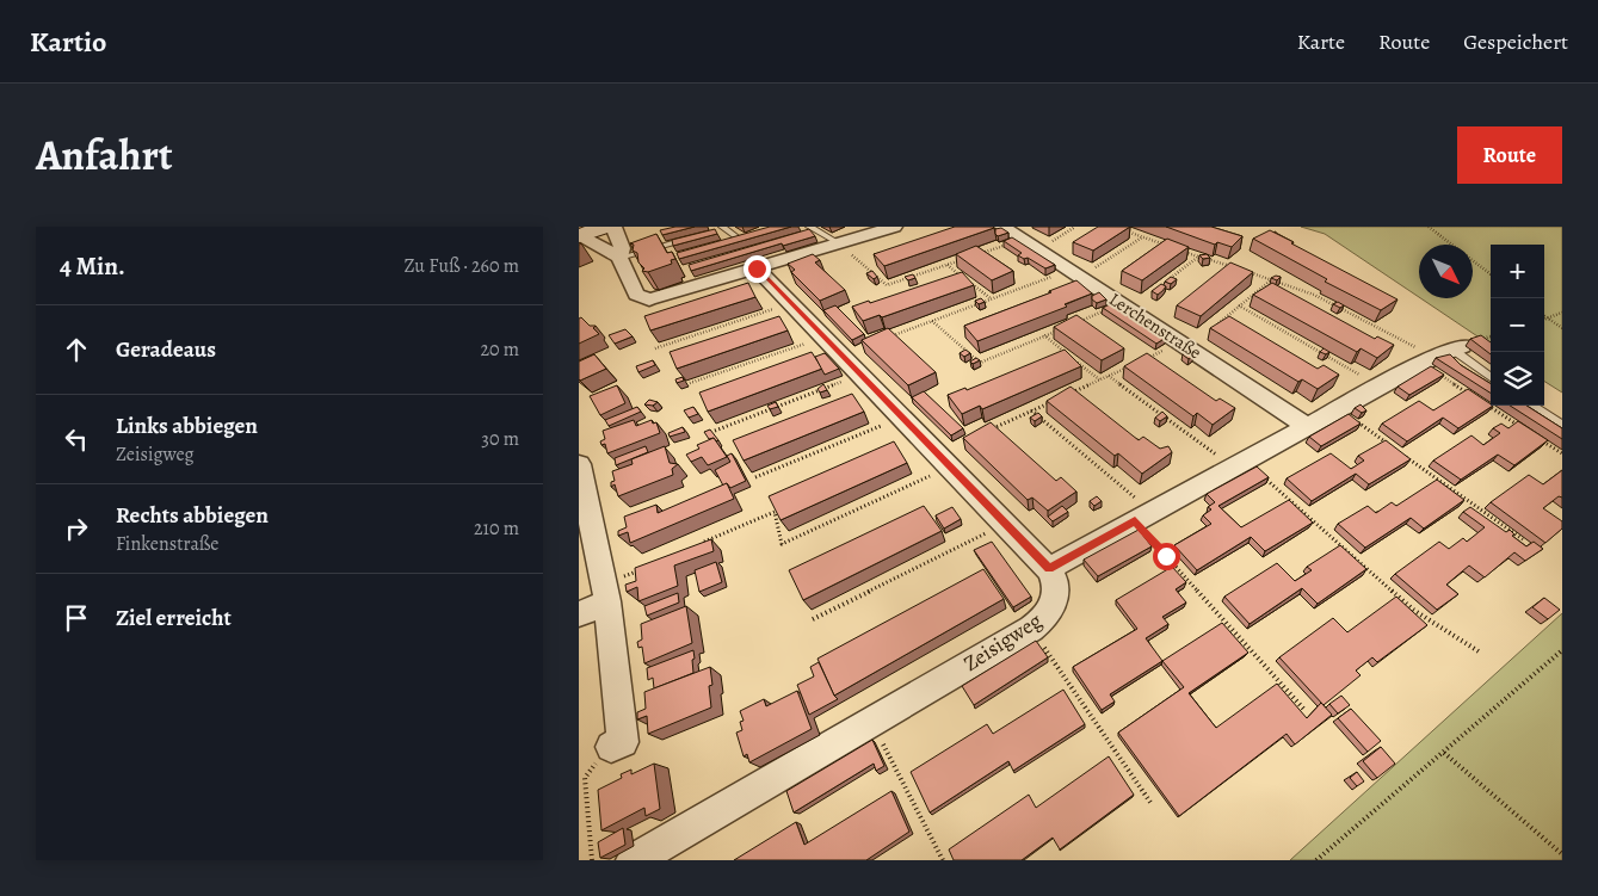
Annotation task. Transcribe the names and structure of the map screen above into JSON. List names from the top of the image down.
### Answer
{
  "streets": {
    "street": ["Lerchenstraße", "Zeisigweg"]
  },
  "north": "bottom right",
  "page": {
    "header": "Kartio",
    "nav": ["Karte", "Route", "Gespeichert"],
    "title": "Anfahrt",
    "buttons": "Route",
    "heading": ["4 Min.", "Zu Fuß · 260 m"],
    "map_buttons": ["+", "−"],
    "list": [
      ["Geradeaus", "20 m"],
      ["Links abbiegen", "Zeisigweg", "30 m"],
      ["Rechts abbiegen", "Finkenstraße", "210 m"],
      "Ziel erreicht"
    ]
  }
}
